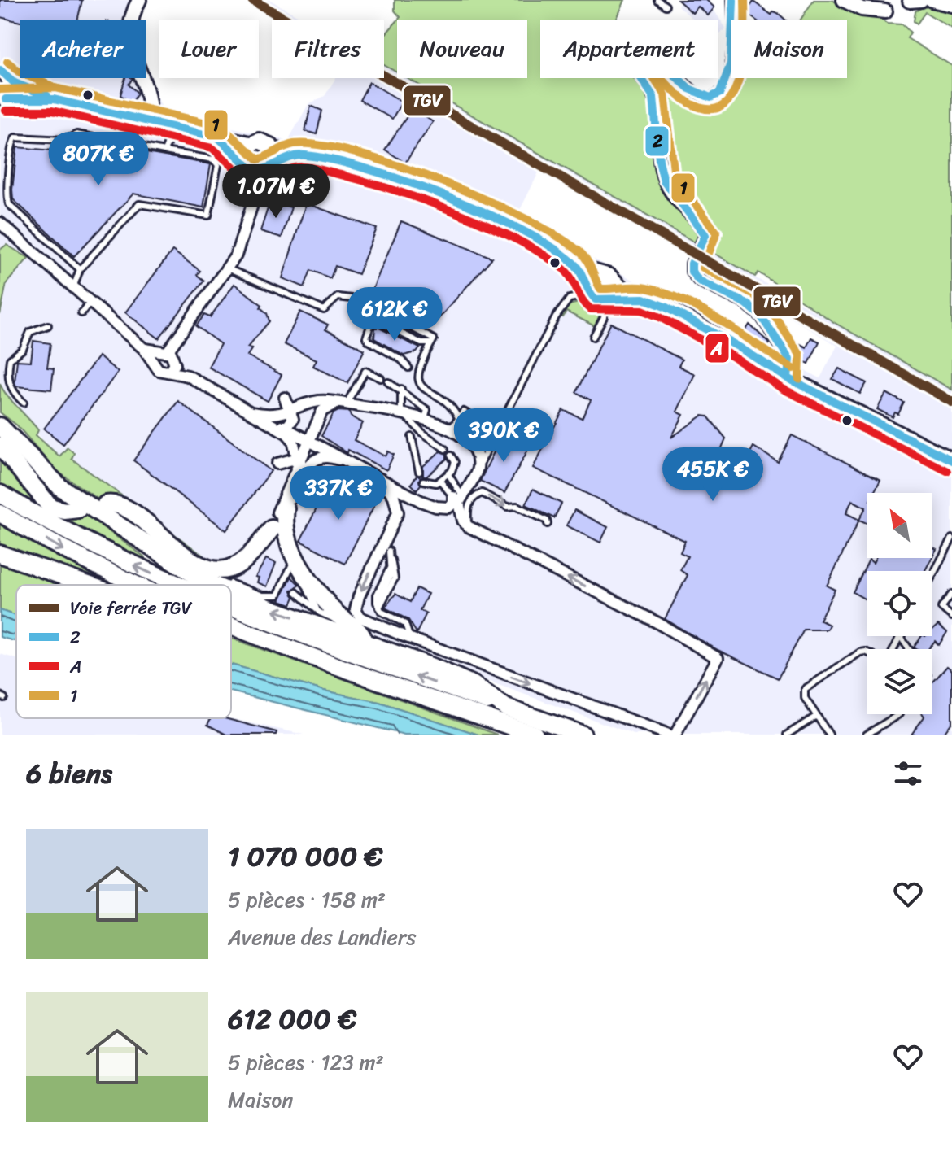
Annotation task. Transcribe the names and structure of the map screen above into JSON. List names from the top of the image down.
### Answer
{
  "lines": [
    "rail line TGV",
    "transit line 2",
    "transit line 1",
    "transit line A"
  ],
  "legend": [
    "Voie ferrée TGV",
    "2",
    "A",
    "1"
  ],
  "north": "top left",
  "page": {
    "chip": [
      "Acheter",
      "Louer",
      "Filtres",
      "Nouveau",
      "Appartement",
      "Maison"
    ],
    "price": [
      "807K €",
      "1.07M €",
      "612K €",
      "390K €",
      "455K €",
      "337K €"
    ],
    "heading": "6 biens",
    "list": [
      {
        "name": "1 070 000 €",
        "note": "5 pièces · 158 m² · Avenue des Landiers"
      },
      {
        "name": "612 000 €",
        "note": "5 pièces · 123 m² · Maison"
      }
    ]
  }
}
